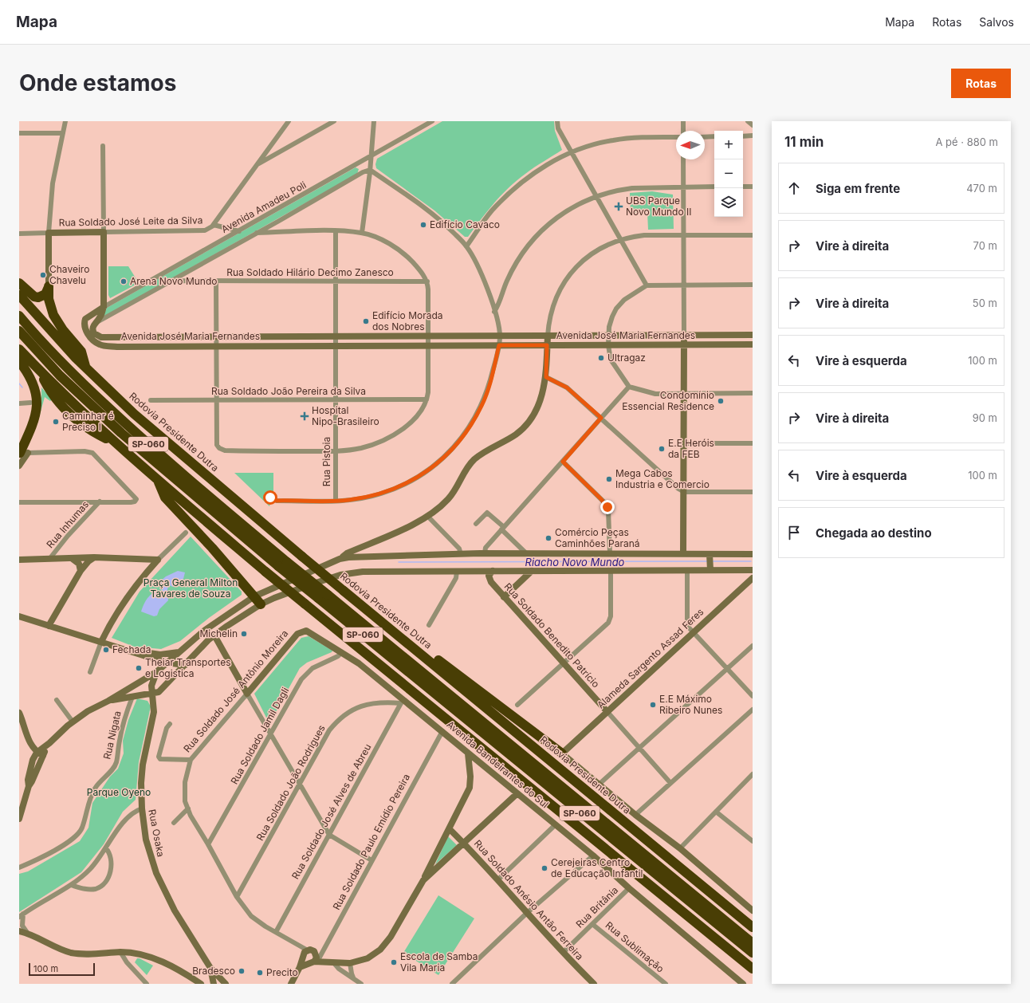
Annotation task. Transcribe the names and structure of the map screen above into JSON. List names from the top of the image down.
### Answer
{
  "streets": {
    "highway": ["Rodovia Presidente Dutra", "SP-060"],
    "main road": [
      "Rua Soldado José Leite da Silva",
      "Avenida José Maria Fernandes",
      "Rua Soldado Benedito Patrício",
      "Alameda Sargento Assad Feres",
      "Rua Soldado José Antônio Moreira",
      "Avenida Bandeirantes do Sul",
      "Rua Osaka",
      "Rua Soldado Anésio Antão Ferreira"
    ],
    "street": [
      "Avenida Amadeu Poli",
      "Rua Soldado Hilário Decimo Zanesco",
      "Rua Soldado João Pereira da Silva",
      "Rua Pistoia",
      "Rua Inhumas",
      "Rua Nigata",
      "Rua Soldado Jamil Dagli",
      "Rua Soldado João Rodrigues",
      "Rua Soldado José Alves de Abreu",
      "Rua Soldado Paulo Emídio Pereira",
      "Rua Britânia",
      "Rua Sublimação"
    ]
  },
  "crossings": [
    ["Avenida Amadeu Poli", "Rua Soldado José Leite da Silva"],
    ["Avenida Amadeu Poli", "Rua Soldado Hilário Decimo Zanesco"],
    ["Avenida Amadeu Poli", "Avenida José Maria Fernandes"],
    ["Avenida José Maria Fernandes", "Rua Pistoia"],
    ["Rua Soldado João Pereira da Silva", "Rua Pistoia"],
    ["Rua Soldado Benedito Patrício", "Alameda Sargento Assad Feres"],
    ["Rua Soldado José Antônio Moreira", "Rua Soldado Jamil Dagli"],
    ["Rua Soldado José Antônio Moreira", "Avenida Bandeirantes do Sul"],
    ["Rua Soldado José Antônio Moreira", "Rua Soldado João Rodrigues"],
    ["Rua Soldado José Antônio Moreira", "Rua Soldado José Alves de Abreu"],
    ["Rua Soldado Jamil Dagli", "Avenida Bandeirantes do Sul"],
    ["Avenida Bandeirantes do Sul", "Rua Soldado João Rodrigues"],
    ["Avenida Bandeirantes do Sul", "Rua Soldado José Alves de Abreu"],
    ["Avenida Bandeirantes do Sul", "Rua Soldado Paulo Emídio Pereira"],
    ["Avenida Bandeirantes do Sul", "Rua Britânia"],
    ["Rua Soldado João Rodrigues", "Rua Soldado José Alves de Abreu"],
    ["Rua Soldado Anésio Antão Ferreira", "Rua Britânia"],
    ["Rua Britânia", "Rua Sublimação"]
  ],
  "water": ["Riacho Novo Mundo"],
  "parks": ["Praça General Milton Tavares de Souza", "Parque Oyeno"],
  "places": {
    "health": ["UBS Parque Novo Mundo II", "Hospital Nipo-Brasileiro"],
    "other": [
      "Edifício Cavaco",
      "Chaveiro Chavelu",
      "Arena Novo Mundo",
      "Edifício Morada dos Nobres",
      "Ultragaz",
      "Condomínio Essencial Residence",
      "Caminhar é Preciso I",
      "E.E Heróis da FEB",
      "Mega Cabos Industria e Comercio",
      "Comércio Peças Caminhões Paraná",
      "Michelin",
      "Fechada",
      "Theiar Transportes e Logistica",
      "E.E Máximo Ribeiro Nunes",
      "Cerejeiras Centro de Educação Infantil",
      "Escola de Samba Vila Maria",
      "Bradesco",
      "Precito"
    ]
  },
  "scale_bar": "100 m",
  "north": "left",
  "page": {
    "header": "Mapa",
    "nav": ["Mapa", "Rotas", "Salvos"],
    "buttons": "Rotas",
    "title": "Onde estamos",
    "heading": ["11 min", "A pé · 880 m"],
    "map_buttons": ["+", "−"],
    "list": [
      ["Siga em frente", "470 m"],
      ["Vire à direita", "70 m"],
      ["Vire à direita", "50 m"],
      ["Vire à esquerda", "100 m"],
      ["Vire à direita", "90 m"],
      ["Vire à esquerda", "100 m"],
      "Chegada ao destino"
    ],
    "scale": "100 m"
  }
}
